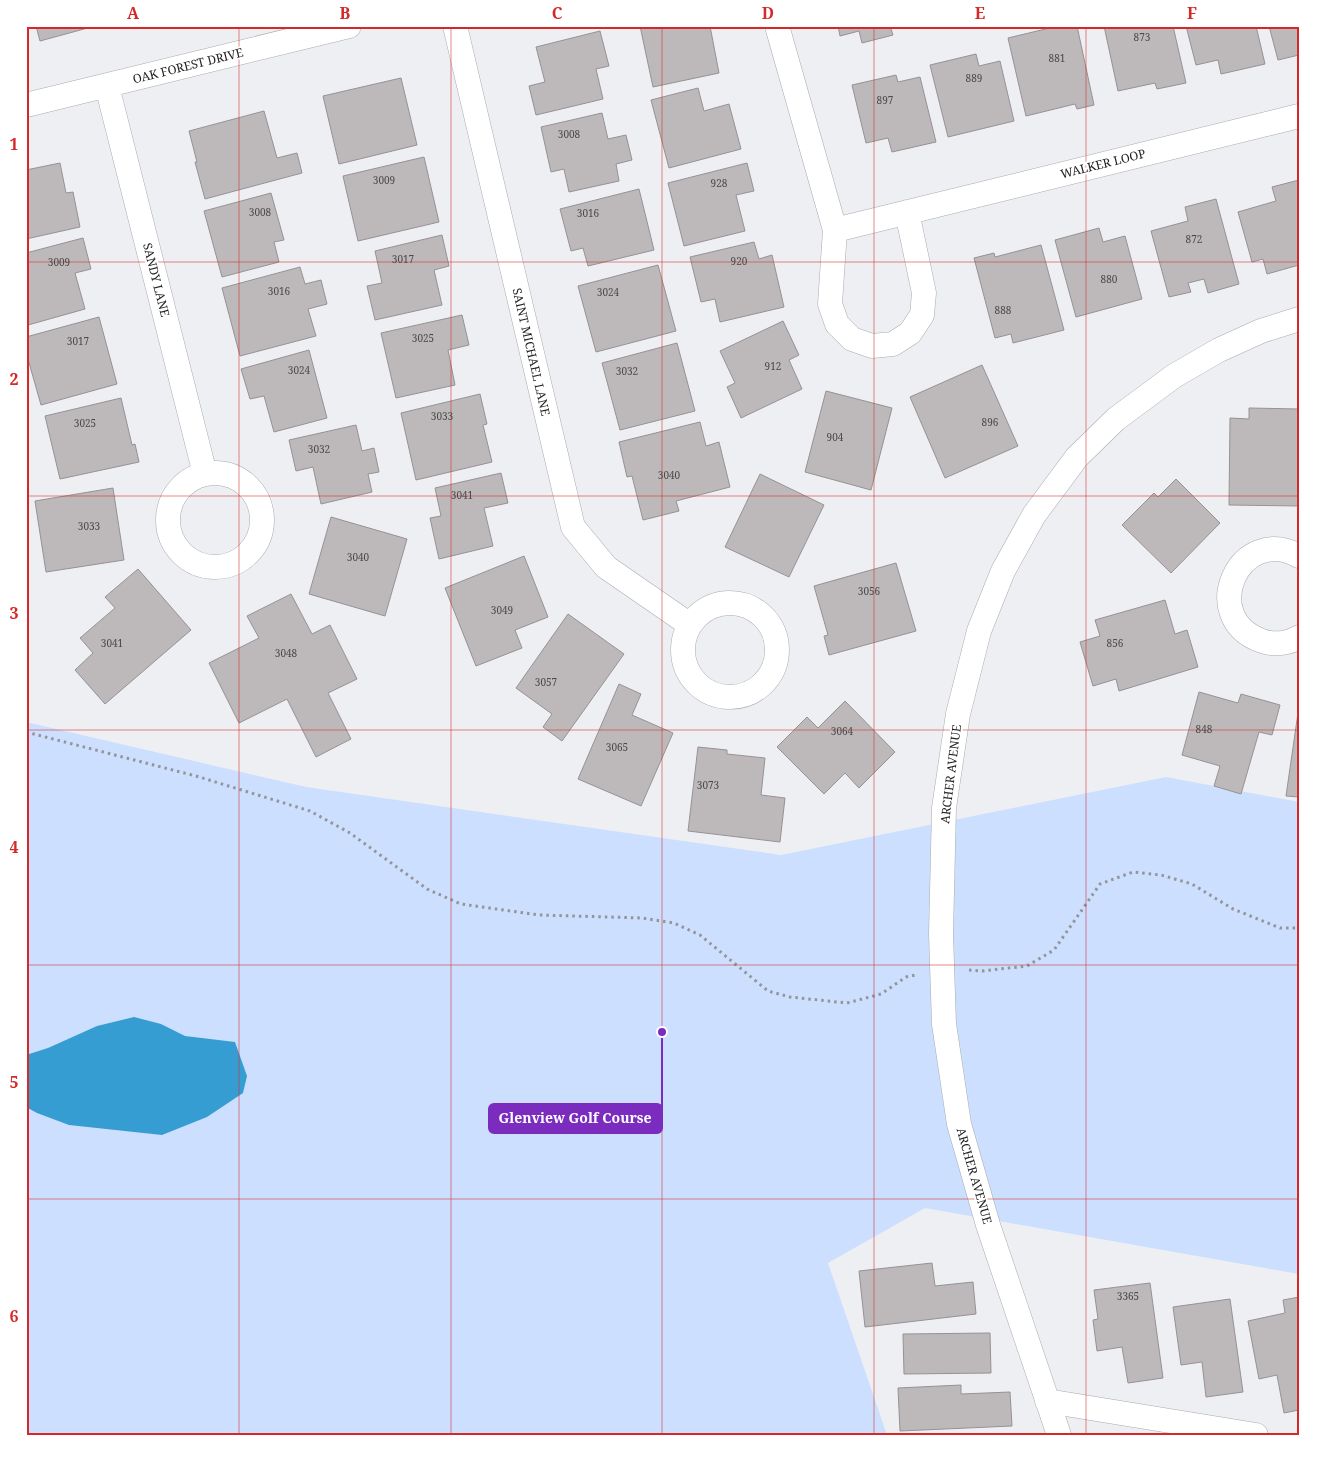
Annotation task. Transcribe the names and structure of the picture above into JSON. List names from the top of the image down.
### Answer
{
  "streets": {
    "street": [
      "OAK FOREST DRIVE",
      "WALKER LOOP",
      "SANDY LANE",
      "SAINT MICHAEL LANE",
      "ARCHER AVENUE"
    ]
  },
  "crossings": [
    ["OAK FOREST DRIVE", "SANDY LANE"]
  ],
  "places": ["Glenview Golf Course"],
  "house_numbers": [
    "873",
    "881",
    "889",
    "897",
    "3008",
    "3009",
    "928",
    "3008",
    "3016",
    "872",
    "3017",
    "920",
    "3009",
    "880",
    "3016",
    "3024",
    "888",
    "3025",
    "3017",
    "912",
    "3024",
    "3032",
    "3033",
    "896",
    "3025",
    "904",
    "3032",
    "3040",
    "3041",
    "3033",
    "3040",
    "3056",
    "3049",
    "3041",
    "856",
    "3048",
    "3057",
    "848",
    "3064",
    "3065",
    "3073",
    "3365"
  ],
  "grid": {
    "columns": [
      "A",
      "B",
      "C",
      "D",
      "E",
      "F"
    ],
    "rows": [
      "1",
      "2",
      "3",
      "4",
      "5",
      "6"
    ]
  }
}
